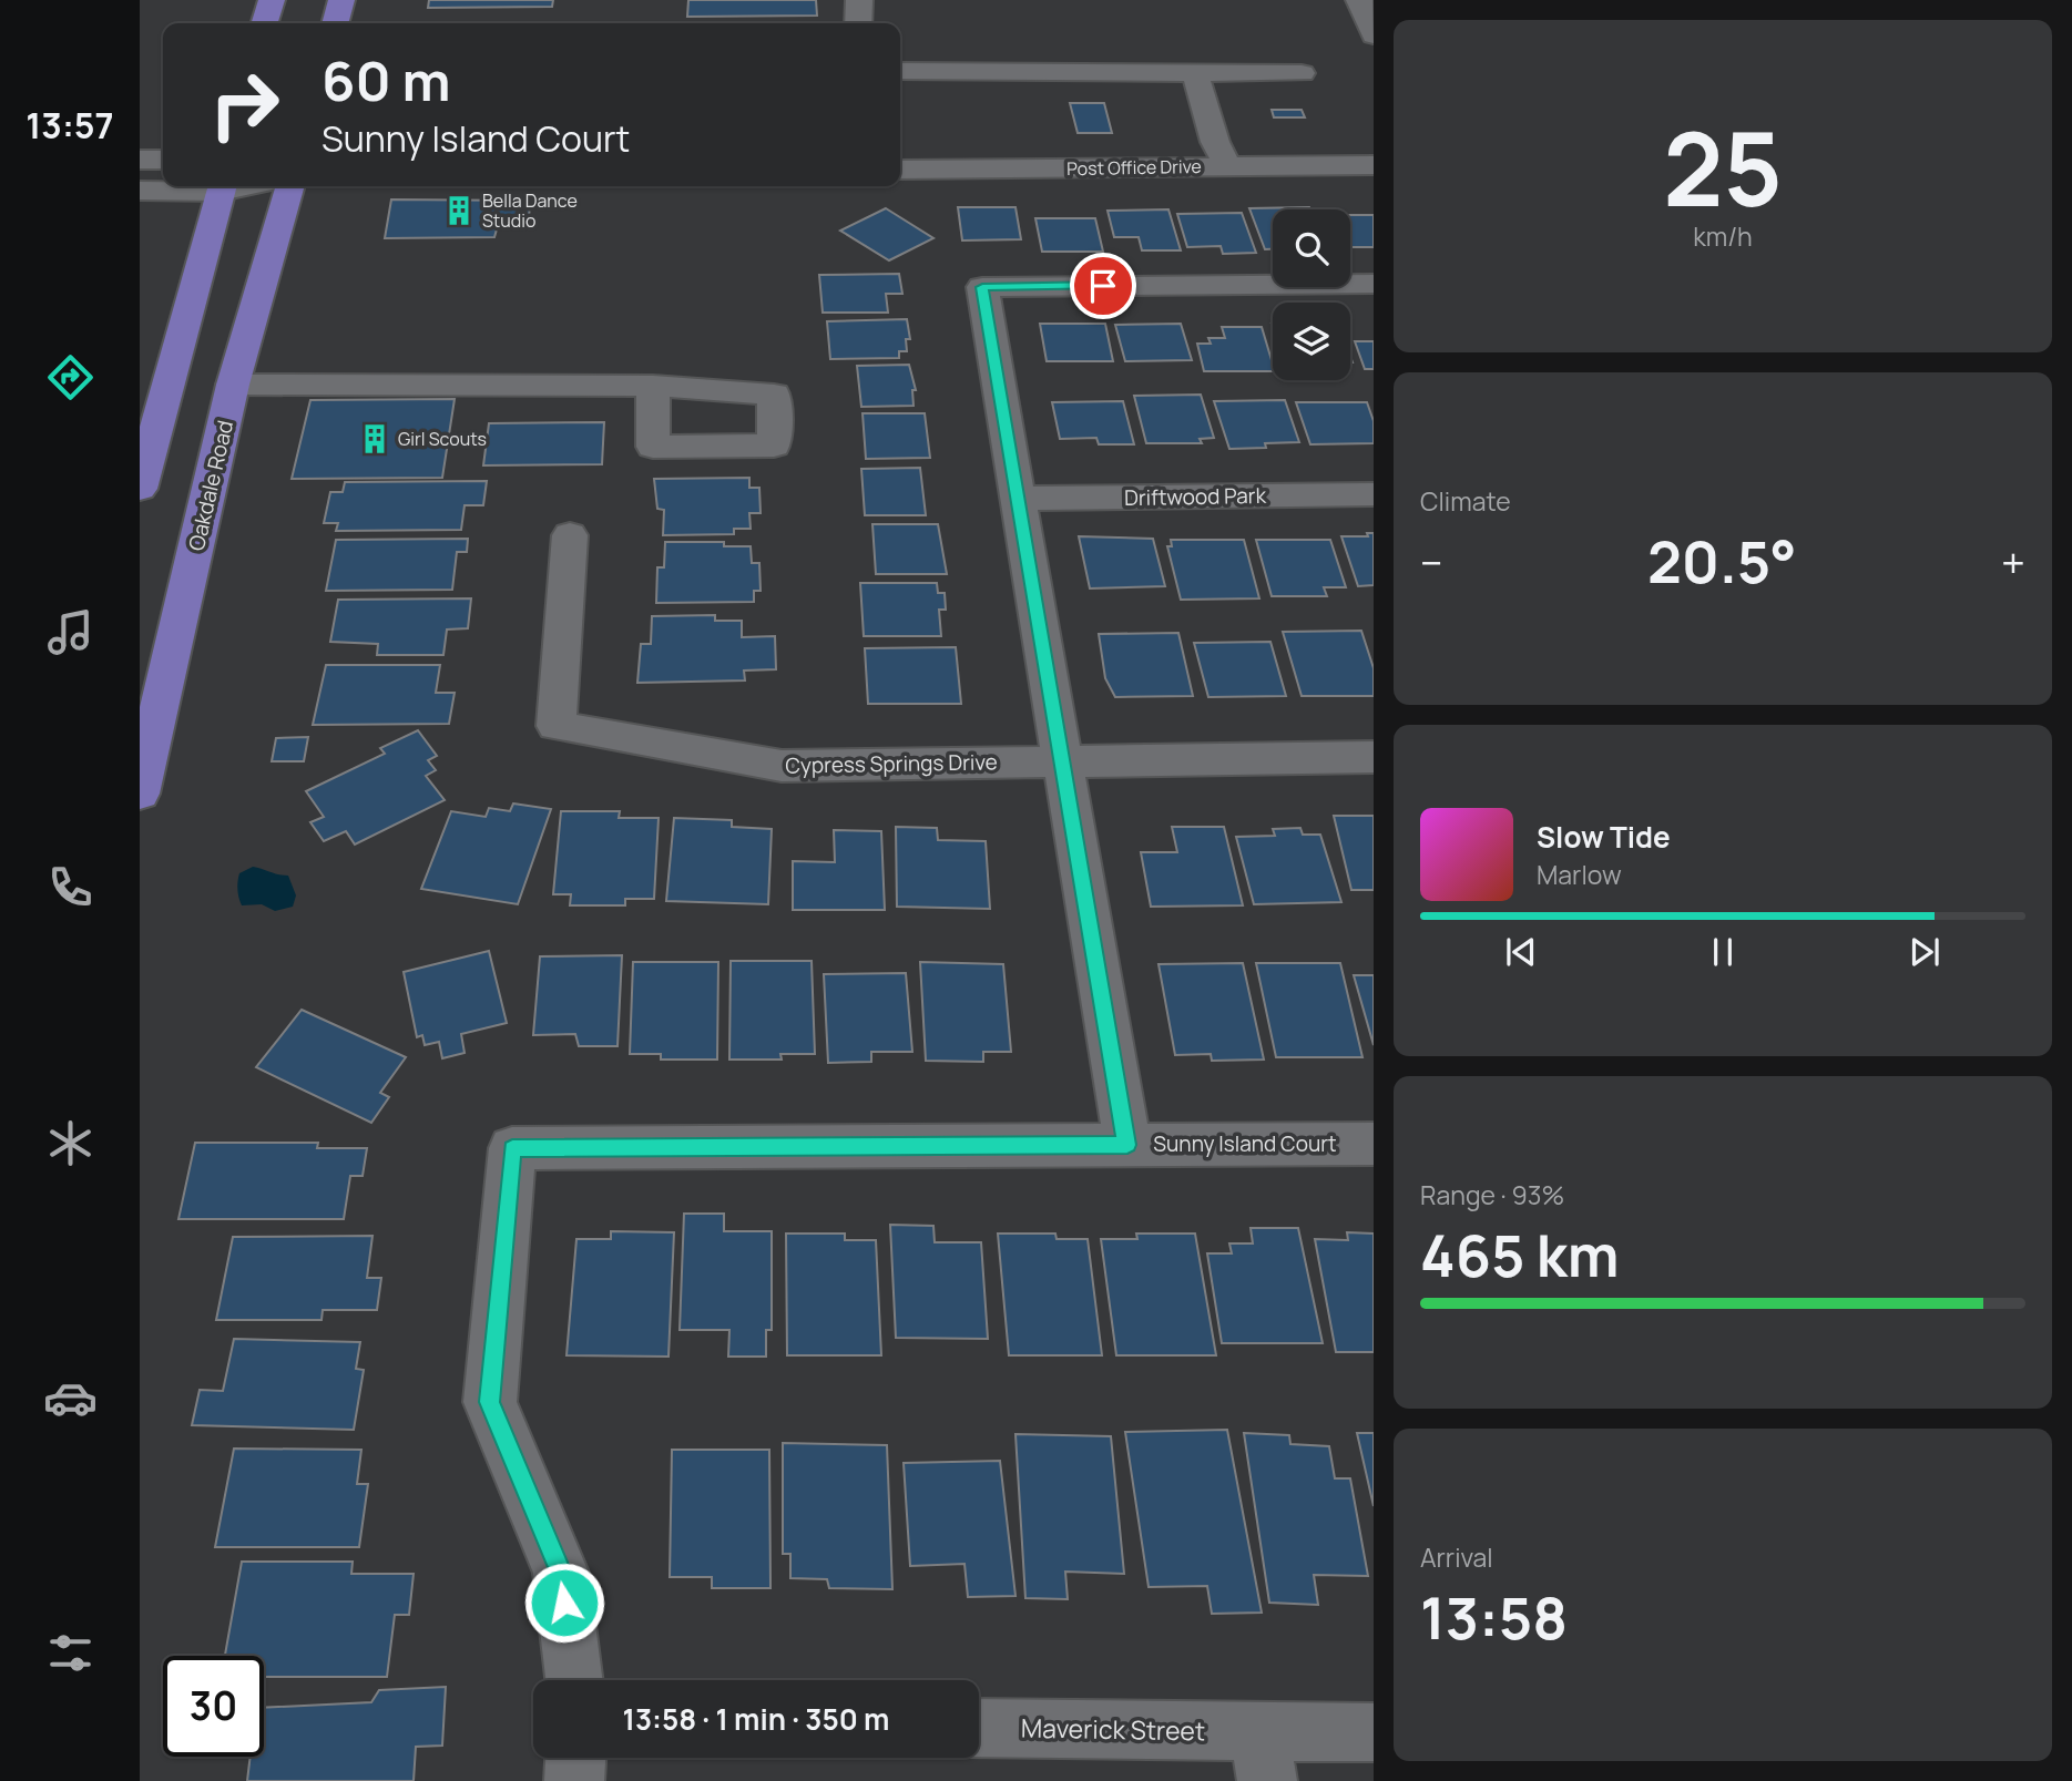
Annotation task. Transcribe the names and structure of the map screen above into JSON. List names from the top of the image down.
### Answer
{
  "streets": {
    "main road": ["Oakdale Road"],
    "street": [
      "Post Office Drive",
      "Driftwood Park",
      "Cypress Springs Drive",
      "Sunny Island Court",
      "Maverick Street"
    ]
  },
  "places": {
    "building": ["Bella Dance Studio", "Girl Scouts"]
  },
  "page": {
    "tabs": "13:57",
    "tile": [
      ["25", "km/h"],
      "Climate",
      ["Range · 93%", "465 km"],
      ["Arrival", "13:58"]
    ],
    "turn": ["60 m", "Sunny Island Court"],
    "heat": ["−", "20.5°", "+"],
    "song": ["Slow Tide", "Marlow"],
    "limit": "30",
    "trip": "13:58 · 1 min · 350 m"
  }
}
